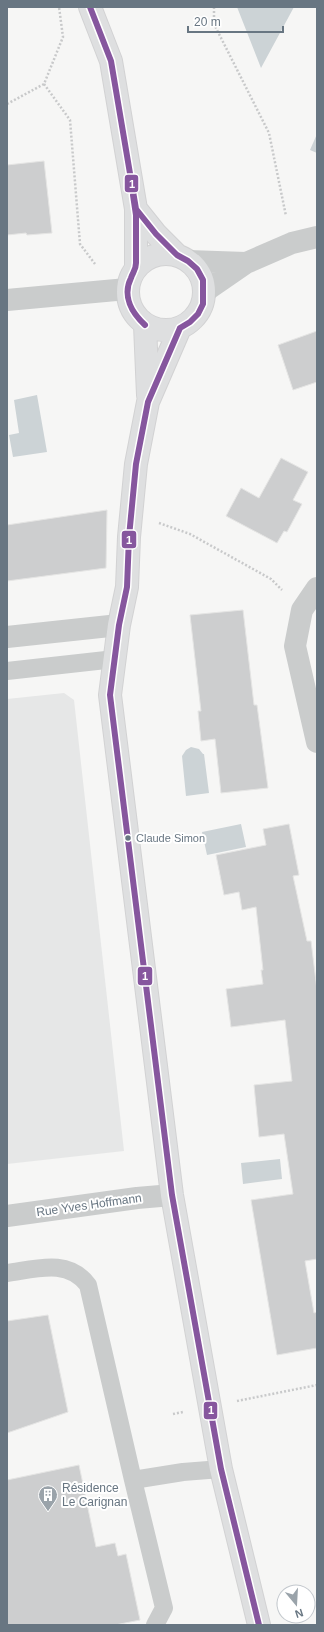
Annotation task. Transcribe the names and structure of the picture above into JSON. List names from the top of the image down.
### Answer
{
  "streets": {
    "street": ["Rue Yves Hoffmann"]
  },
  "places": {
    "other": ["Claude Simon"],
    "building": ["Résidence Le Carignan"]
  },
  "lines": ["transit line 1"],
  "scale_bar": "20 m",
  "north": "bottom"
}
